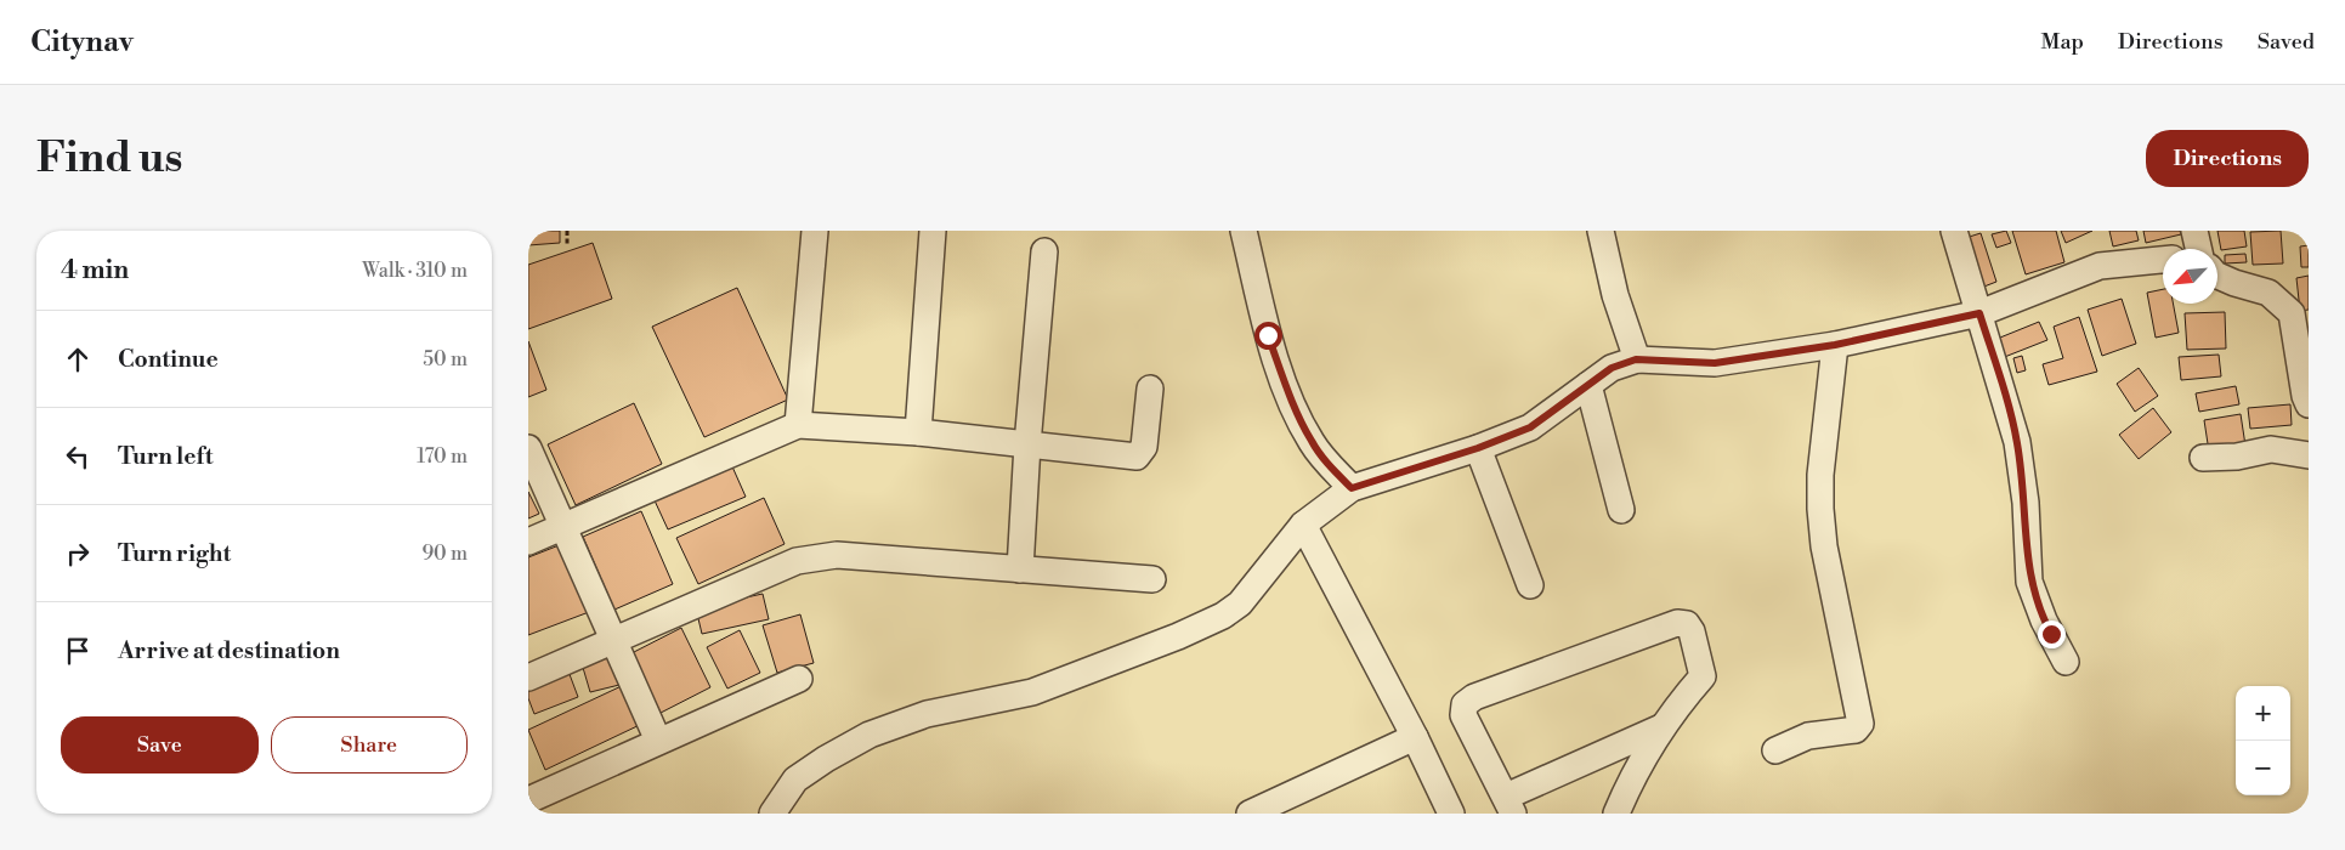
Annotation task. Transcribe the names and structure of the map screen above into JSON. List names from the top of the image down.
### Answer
{
  "north": "bottom left",
  "page": {
    "header": "Citynav",
    "nav": ["Map", "Directions", "Saved"],
    "buttons": [
      "Directions",
      ["Save", "Share"]
    ],
    "title": "Find us",
    "heading": ["4 min", "Walk · 310 m"],
    "list": [
      ["Continue", "50 m"],
      ["Turn left", "170 m"],
      ["Turn right", "90 m"],
      "Arrive at destination"
    ],
    "map_buttons": ["+", "−"]
  }
}
